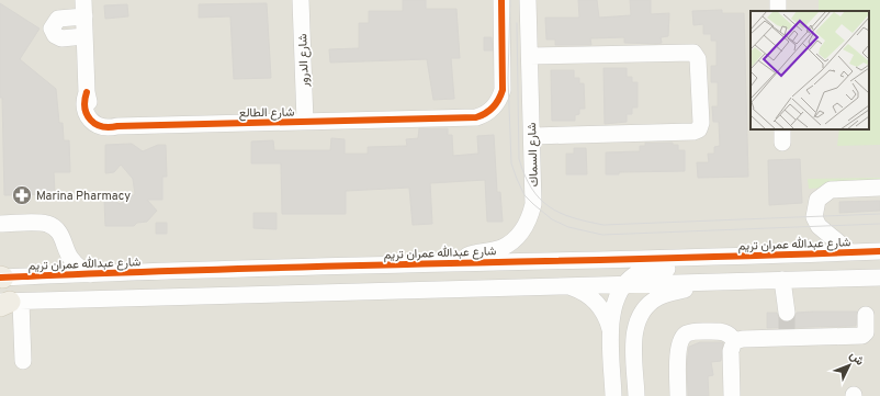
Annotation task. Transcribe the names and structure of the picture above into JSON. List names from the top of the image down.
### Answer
{
  "streets": {
    "street": [
      "شارع الدرور",
      "شارع الطالع",
      "شارع السماك",
      "شارع عبدالله عمران تريم"
    ]
  },
  "crossings": [
    ["شارع الدرور", "شارع الطالع"],
    ["شارع السماك", "شارع عبدالله عمران تريم"]
  ],
  "places": {
    "pharmacy": ["Marina Pharmacy"]
  },
  "north": "top right"
}
